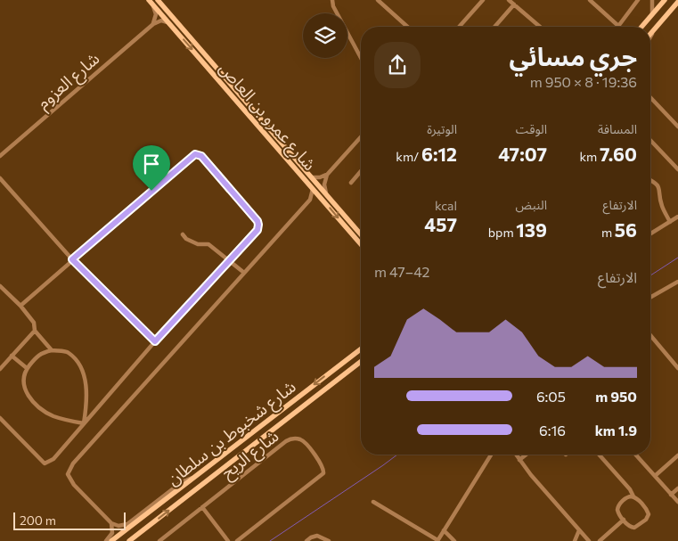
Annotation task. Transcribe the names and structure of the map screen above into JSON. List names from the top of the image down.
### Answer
{
  "streets": {
    "main road": ["شارع عمرو بن العاص", "شارع شخبوط بن سلطان"],
    "street": ["شارع العزوم", "شارع الريح"]
  },
  "scale_bar": "200 m",
  "page": {
    "heading": ["جري مسائي", "19:36 · 8 × 950 m"],
    "stats": [
      ["المسافة", "7.60 km"],
      ["الوقت", "47:07"],
      ["الوتيرة", "6:12 /km"],
      ["الارتفاع", "56 m"],
      ["النبض", "139 bpm"],
      ["kcal", "457"]
    ],
    "chart": ["الارتفاع", "42–47 m"],
    "list": [
      {
        "name": "950 m",
        "note": "6:05"
      },
      {
        "name": "1.9 km",
        "note": "6:16"
      }
    ],
    "scale": "200 m"
  }
}
